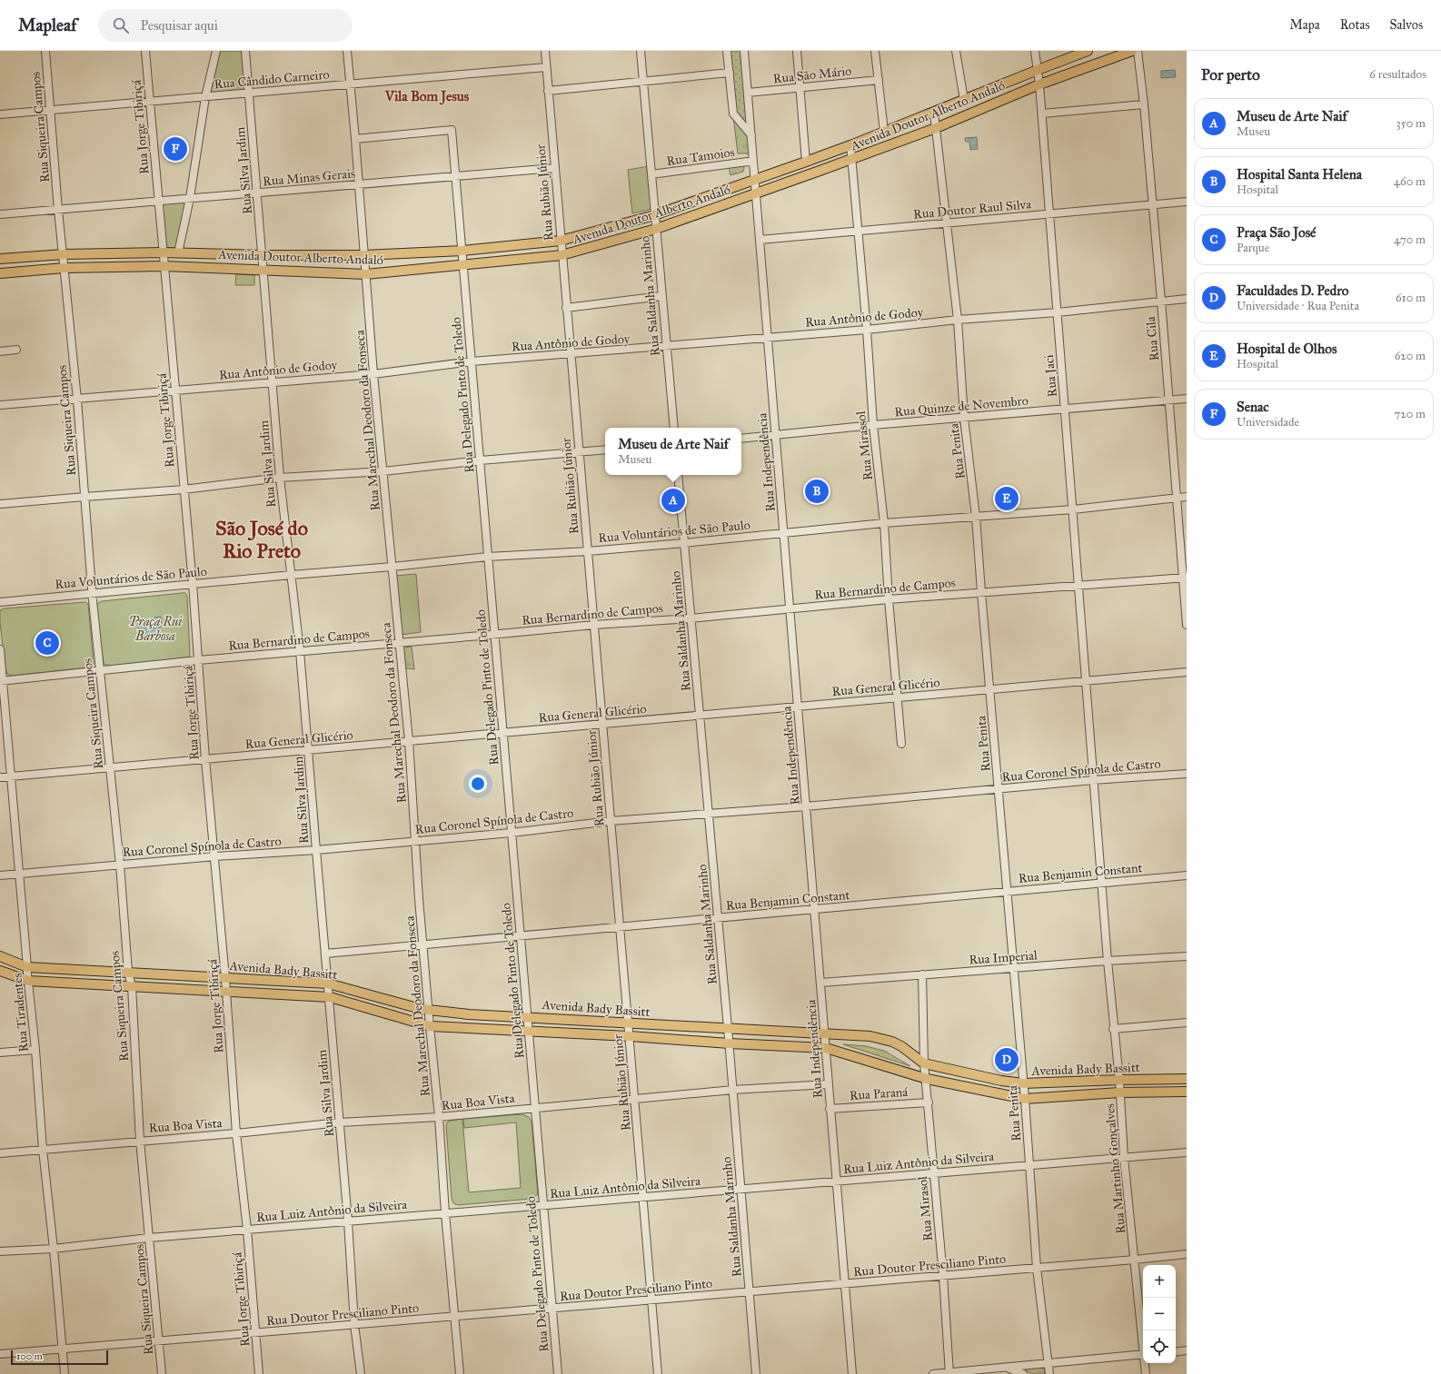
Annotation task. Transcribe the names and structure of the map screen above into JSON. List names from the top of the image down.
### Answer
{
  "streets": {
    "main road": ["Avenida Doutor Alberto Andaló", "Avenida Bady Bassitt"],
    "street": [
      "Rua São Mário",
      "Rua Cândido Carneiro",
      "Rua Siqueira Campos",
      "Rua Jorge Tibiriçá",
      "Rua Tamoios",
      "Rua Silva Jardim",
      "Rua Minas Gerais",
      "Rua Rubião Júnior",
      "Rua Doutor Raul Silva",
      "Rua Saldanha Marinho",
      "Rua Antônio de Godoy",
      "Rua Cila",
      "Rua Jaci",
      "Rua Delegado Pinto de Toledo",
      "Rua Quinze de Novembro",
      "Rua Marechal Deodoro da Fonseca",
      "Rua Mirassol",
      "Rua Penita",
      "Rua Independência",
      "Rua Voluntários de São Paulo",
      "Rua Bernardino de Campos",
      "Rua General Glicério",
      "Rua Coronel Spínola de Castro",
      "Rua Benjamin Constant",
      "Rua Imperial",
      "Rua Tiradentes",
      "Rua Paraná",
      "Rua Boa Vista",
      "Rua Luiz Antônio da Silveira",
      "Rua Martinho Gonçalves",
      "Rua Mirasol",
      "Rua Doutor Presciliano Pinto"
    ]
  },
  "crossings": [
    ["Rua São Mário", "Rua Independência"],
    ["Rua Cândido Carneiro", "Rua Siqueira Campos"],
    ["Rua Cândido Carneiro", "Rua Jorge Tibiriçá"],
    ["Rua Cândido Carneiro", "Rua Silva Jardim"],
    ["Rua Cândido Carneiro", "Rua Rubião Júnior"],
    ["Rua Cândido Carneiro", "Rua Marechal Deodoro da Fonseca"],
    ["Avenida Doutor Alberto Andaló", "Rua Siqueira Campos"],
    ["Avenida Doutor Alberto Andaló", "Rua Jorge Tibiriçá"],
    ["Avenida Doutor Alberto Andaló", "Rua Silva Jardim"],
    ["Avenida Doutor Alberto Andaló", "Rua Rubião Júnior"],
    ["Avenida Doutor Alberto Andaló", "Rua Saldanha Marinho"],
    ["Avenida Doutor Alberto Andaló", "Rua Jaci"],
    ["Avenida Doutor Alberto Andaló", "Rua Delegado Pinto de Toledo"],
    ["Avenida Doutor Alberto Andaló", "Rua Marechal Deodoro da Fonseca"],
    ["Avenida Doutor Alberto Andaló", "Rua Mirassol"],
    ["Avenida Doutor Alberto Andaló", "Rua Penita"],
    ["Avenida Doutor Alberto Andaló", "Rua Independência"],
    ["Rua Siqueira Campos", "Rua Minas Gerais"],
    ["Rua Siqueira Campos", "Rua Antônio de Godoy"],
    ["Rua Siqueira Campos", "Rua Voluntários de São Paulo"],
    ["Rua Siqueira Campos", "Rua Bernardino de Campos"],
    ["Rua Siqueira Campos", "Rua General Glicério"],
    ["Rua Siqueira Campos", "Rua Coronel Spínola de Castro"],
    ["Rua Siqueira Campos", "Avenida Bady Bassitt"],
    ["Rua Siqueira Campos", "Rua Boa Vista"],
    ["Rua Siqueira Campos", "Rua Luiz Antônio da Silveira"],
    ["Rua Siqueira Campos", "Rua Doutor Presciliano Pinto"],
    ["Rua Jorge Tibiriçá", "Rua Minas Gerais"],
    ["Rua Jorge Tibiriçá", "Rua Antônio de Godoy"],
    ["Rua Jorge Tibiriçá", "Rua Voluntários de São Paulo"],
    ["Rua Jorge Tibiriçá", "Rua Bernardino de Campos"],
    ["Rua Jorge Tibiriçá", "Rua General Glicério"],
    ["Rua Jorge Tibiriçá", "Rua Coronel Spínola de Castro"],
    ["Rua Jorge Tibiriçá", "Avenida Bady Bassitt"],
    ["Rua Jorge Tibiriçá", "Rua Boa Vista"],
    ["Rua Jorge Tibiriçá", "Rua Luiz Antônio da Silveira"],
    ["Rua Jorge Tibiriçá", "Rua Doutor Presciliano Pinto"],
    ["Rua Tamoios", "Rua Saldanha Marinho"],
    ["Rua Tamoios", "Rua Independência"],
    ["Rua Silva Jardim", "Rua Minas Gerais"],
    ["Rua Silva Jardim", "Rua Antônio de Godoy"],
    ["Rua Silva Jardim", "Rua Voluntários de São Paulo"],
    ["Rua Silva Jardim", "Rua Bernardino de Campos"],
    ["Rua Silva Jardim", "Rua General Glicério"],
    ["Rua Silva Jardim", "Rua Coronel Spínola de Castro"],
    ["Rua Silva Jardim", "Rua Benjamin Constant"],
    ["Rua Silva Jardim", "Avenida Bady Bassitt"],
    ["Rua Silva Jardim", "Rua Boa Vista"],
    ["Rua Silva Jardim", "Rua Luiz Antônio da Silveira"],
    ["Rua Silva Jardim", "Rua Doutor Presciliano Pinto"],
    ["Rua Minas Gerais", "Rua Rubião Júnior"],
    ["Rua Minas Gerais", "Rua Delegado Pinto de Toledo"],
    ["Rua Minas Gerais", "Rua Marechal Deodoro da Fonseca"],
    ["Rua Rubião Júnior", "Rua Antônio de Godoy"],
    ["Rua Rubião Júnior", "Rua Voluntários de São Paulo"],
    ["Rua Rubião Júnior", "Rua Bernardino de Campos"],
    ["Rua Rubião Júnior", "Rua General Glicério"],
    ["Rua Rubião Júnior", "Rua Coronel Spínola de Castro"],
    ["Rua Rubião Júnior", "Rua Benjamin Constant"],
    ["Rua Rubião Júnior", "Avenida Bady Bassitt"],
    ["Rua Rubião Júnior", "Rua Boa Vista"],
    ["Rua Rubião Júnior", "Rua Luiz Antônio da Silveira"],
    ["Rua Rubião Júnior", "Rua Doutor Presciliano Pinto"],
    ["Rua Doutor Raul Silva", "Rua Cila"],
    ["Rua Doutor Raul Silva", "Rua Jaci"],
    ["Rua Doutor Raul Silva", "Rua Mirassol"],
    ["Rua Doutor Raul Silva", "Rua Penita"],
    ["Rua Doutor Raul Silva", "Rua Independência"],
    ["Rua Saldanha Marinho", "Rua Antônio de Godoy"],
    ["Rua Saldanha Marinho", "Rua Voluntários de São Paulo"],
    ["Rua Saldanha Marinho", "Rua Bernardino de Campos"],
    ["Rua Saldanha Marinho", "Rua General Glicério"],
    ["Rua Saldanha Marinho", "Rua Coronel Spínola de Castro"],
    ["Rua Saldanha Marinho", "Rua Benjamin Constant"],
    ["Rua Saldanha Marinho", "Avenida Bady Bassitt"],
    ["Rua Saldanha Marinho", "Rua Boa Vista"],
    ["Rua Saldanha Marinho", "Rua Luiz Antônio da Silveira"],
    ["Rua Saldanha Marinho", "Rua Doutor Presciliano Pinto"],
    ["Rua Antônio de Godoy", "Rua Cila"],
    ["Rua Antônio de Godoy", "Rua Jaci"],
    ["Rua Antônio de Godoy", "Rua Delegado Pinto de Toledo"],
    ["Rua Antônio de Godoy", "Rua Marechal Deodoro da Fonseca"],
    ["Rua Antônio de Godoy", "Rua Mirassol"],
    ["Rua Antônio de Godoy", "Rua Penita"],
    ["Rua Antônio de Godoy", "Rua Independência"],
    ["Rua Cila", "Rua Quinze de Novembro"],
    ["Rua Cila", "Rua Voluntários de São Paulo"],
    ["Rua Cila", "Rua Bernardino de Campos"],
    ["Rua Jaci", "Rua Quinze de Novembro"],
    ["Rua Jaci", "Rua Voluntários de São Paulo"],
    ["Rua Jaci", "Rua Bernardino de Campos"],
    ["Rua Jaci", "Rua General Glicério"],
    ["Rua Jaci", "Rua Coronel Spínola de Castro"],
    ["Rua Jaci", "Rua Martinho Gonçalves"],
    ["Rua Delegado Pinto de Toledo", "Rua Marechal Deodoro da Fonseca"],
    ["Rua Delegado Pinto de Toledo", "Rua Voluntários de São Paulo"],
    ["Rua Delegado Pinto de Toledo", "Rua Bernardino de Campos"],
    ["Rua Delegado Pinto de Toledo", "Rua General Glicério"],
    ["Rua Delegado Pinto de Toledo", "Rua Coronel Spínola de Castro"],
    ["Rua Delegado Pinto de Toledo", "Rua Benjamin Constant"],
    ["Rua Delegado Pinto de Toledo", "Avenida Bady Bassitt"],
    ["Rua Delegado Pinto de Toledo", "Rua Boa Vista"],
    ["Rua Delegado Pinto de Toledo", "Rua Luiz Antônio da Silveira"],
    ["Rua Delegado Pinto de Toledo", "Rua Doutor Presciliano Pinto"],
    ["Rua Quinze de Novembro", "Rua Mirassol"],
    ["Rua Quinze de Novembro", "Rua Penita"],
    ["Rua Quinze de Novembro", "Rua Independência"],
    ["Rua Marechal Deodoro da Fonseca", "Rua Voluntários de São Paulo"],
    ["Rua Marechal Deodoro da Fonseca", "Rua Bernardino de Campos"],
    ["Rua Marechal Deodoro da Fonseca", "Rua General Glicério"],
    ["Rua Marechal Deodoro da Fonseca", "Rua Coronel Spínola de Castro"],
    ["Rua Marechal Deodoro da Fonseca", "Rua Benjamin Constant"],
    ["Rua Marechal Deodoro da Fonseca", "Avenida Bady Bassitt"],
    ["Rua Marechal Deodoro da Fonseca", "Rua Boa Vista"],
    ["Rua Marechal Deodoro da Fonseca", "Rua Luiz Antônio da Silveira"],
    ["Rua Marechal Deodoro da Fonseca", "Rua Doutor Presciliano Pinto"],
    ["Rua Mirassol", "Rua Voluntários de São Paulo"],
    ["Rua Mirassol", "Rua Bernardino de Campos"],
    ["Rua Mirassol", "Rua General Glicério"],
    ["Rua Penita", "Rua Voluntários de São Paulo"],
    ["Rua Penita", "Rua Bernardino de Campos"],
    ["Rua Penita", "Rua General Glicério"],
    ["Rua Penita", "Rua Coronel Spínola de Castro"],
    ["Rua Penita", "Rua Benjamin Constant"],
    ["Rua Penita", "Rua Imperial"],
    ["Rua Penita", "Avenida Bady Bassitt"],
    ["Rua Penita", "Rua Luiz Antônio da Silveira"],
    ["Rua Penita", "Rua Doutor Presciliano Pinto"],
    ["Rua Independência", "Rua Voluntários de São Paulo"],
    ["Rua Independência", "Rua Bernardino de Campos"],
    ["Rua Independência", "Rua General Glicério"],
    ["Rua Independência", "Rua Coronel Spínola de Castro"],
    ["Rua Independência", "Rua Benjamin Constant"],
    ["Rua Independência", "Rua Imperial"],
    ["Rua Independência", "Avenida Bady Bassitt"],
    ["Rua Independência", "Rua Paraná"],
    ["Rua Independência", "Rua Boa Vista"],
    ["Rua Independência", "Rua Luiz Antônio da Silveira"],
    ["Rua Independência", "Rua Doutor Presciliano Pinto"],
    ["Rua Bernardino de Campos", "Rua Tiradentes"],
    ["Rua General Glicério", "Rua Tiradentes"],
    ["Rua Coronel Spínola de Castro", "Rua Tiradentes"],
    ["Rua Coronel Spínola de Castro", "Rua Martinho Gonçalves"],
    ["Rua Benjamin Constant", "Rua Martinho Gonçalves"],
    ["Rua Imperial", "Rua Martinho Gonçalves"],
    ["Rua Imperial", "Rua Mirasol"],
    ["Avenida Bady Bassitt", "Rua Tiradentes"],
    ["Avenida Bady Bassitt", "Rua Martinho Gonçalves"],
    ["Avenida Bady Bassitt", "Rua Mirasol"],
    ["Rua Tiradentes", "Rua Boa Vista"],
    ["Rua Tiradentes", "Rua Luiz Antônio da Silveira"],
    ["Rua Tiradentes", "Rua Doutor Presciliano Pinto"],
    ["Rua Paraná", "Rua Mirasol"],
    ["Rua Luiz Antônio da Silveira", "Rua Martinho Gonçalves"],
    ["Rua Luiz Antônio da Silveira", "Rua Mirasol"],
    ["Rua Martinho Gonçalves", "Rua Doutor Presciliano Pinto"],
    ["Rua Mirasol", "Rua Doutor Presciliano Pinto"]
  ],
  "districts": ["Vila Bom Jesus", "São José do Rio Preto"],
  "parks": ["Praça Rui Barbosa"],
  "scale_bar": "100 m",
  "page": {
    "header": "Mapleaf",
    "search": "Pesquisar aqui",
    "nav": ["Mapa", "Rotas", "Salvos"],
    "heading": ["Por perto", "6 resultados"],
    "list": [
      {
        "mark": "A",
        "name": "Museu de Arte Naif",
        "note": "Museu",
        "value": "350 m"
      },
      {
        "mark": "B",
        "name": "Hospital Santa Helena",
        "note": "Hospital",
        "value": "460 m"
      },
      {
        "mark": "C",
        "name": "Praça São José",
        "note": "Parque",
        "value": "470 m"
      },
      {
        "mark": "D",
        "name": "Faculdades D. Pedro",
        "note": "Universidade · Rua Penita",
        "value": "610 m"
      },
      {
        "mark": "E",
        "name": "Hospital de Olhos",
        "note": "Hospital",
        "value": "620 m"
      },
      {
        "mark": "F",
        "name": "Senac",
        "note": "Universidade",
        "value": "720 m"
      }
    ],
    "pins": [
      "F",
      "B",
      "E",
      "A",
      "C",
      "D"
    ],
    "popup": ["Museu de Arte Naif", "Museu"],
    "map_buttons": ["+", "−"],
    "scale": "100 m"
  }
}
